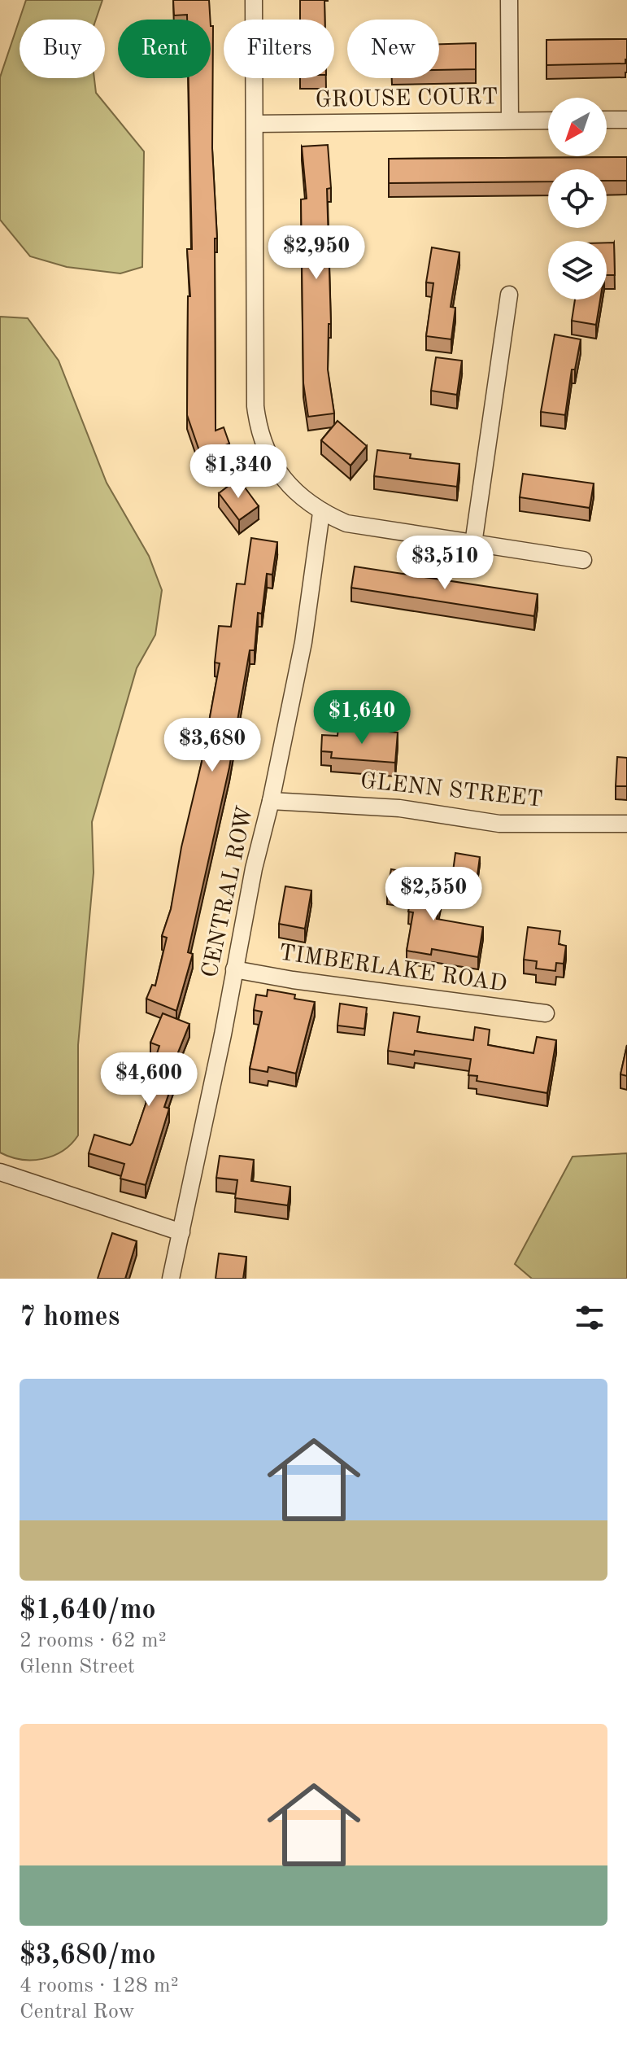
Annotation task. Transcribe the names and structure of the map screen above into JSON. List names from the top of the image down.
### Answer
{
  "streets": {
    "street": [
      "GROUSE COURT",
      "GLENN STREET",
      "CENTRAL ROW",
      "TIMBERLAKE ROAD"
    ]
  },
  "crossings": [
    ["GLENN STREET", "CENTRAL ROW"],
    ["CENTRAL ROW", "TIMBERLAKE ROAD"]
  ],
  "north": "bottom left",
  "page": {
    "chip": [
      "Buy",
      "Rent",
      "Filters",
      "New"
    ],
    "price": [
      "$2,950",
      "$1,340",
      "$3,510",
      "$1,640",
      "$3,680",
      "$2,550",
      "$4,600"
    ],
    "heading": "7 homes",
    "list": [
      {
        "name": "$1,640/mo",
        "note": "2 rooms · 62 m² · Glenn Street"
      },
      {
        "name": "$3,680/mo",
        "note": "4 rooms · 128 m² · Central Row"
      }
    ]
  }
}
